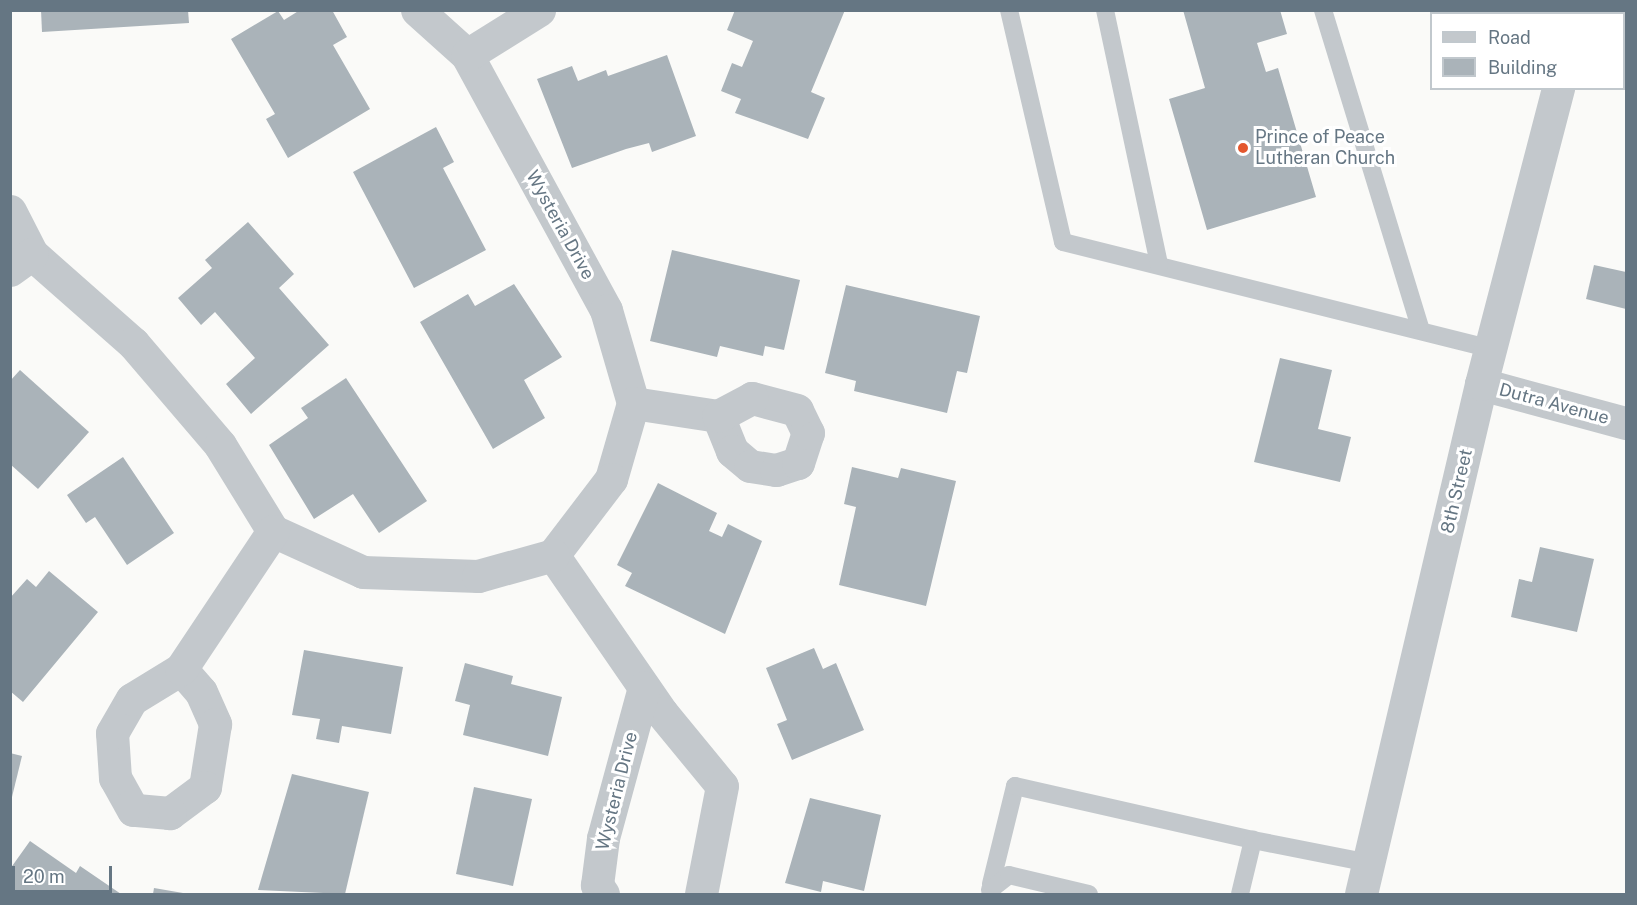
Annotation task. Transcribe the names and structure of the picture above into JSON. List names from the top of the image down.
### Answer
{
  "streets": {
    "street": ["Wysteria Drive", "Dutra Avenue", "8th Street"]
  },
  "crossings": [
    ["Dutra Avenue", "8th Street"]
  ],
  "places": ["Prince of Peace Lutheran Church"],
  "legend": ["Road", "Building"],
  "scale_bar": "20 m"
}
